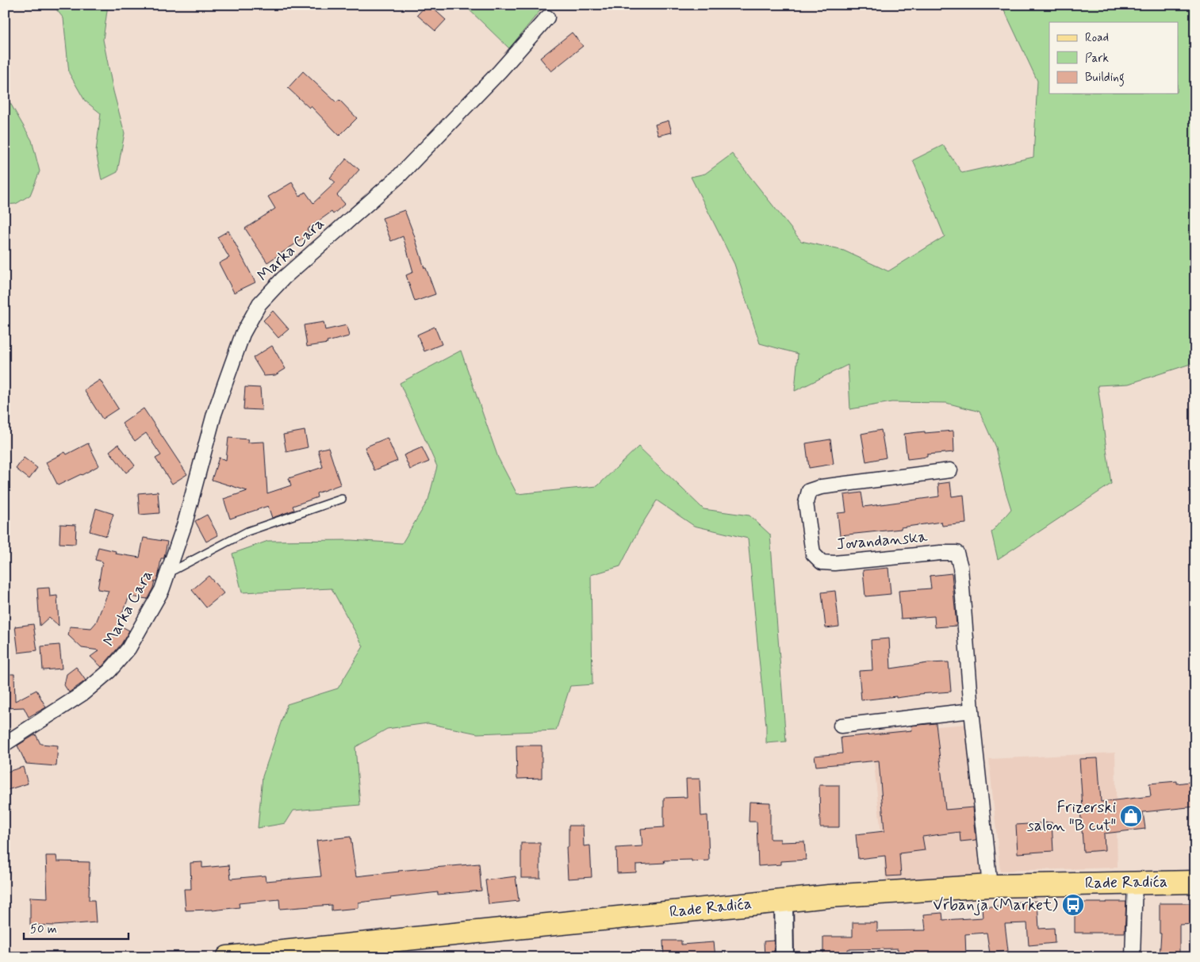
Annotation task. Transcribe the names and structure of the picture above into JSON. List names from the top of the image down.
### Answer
{
  "streets": {
    "main road": ["Rade Radića"],
    "street": ["Marka Cara", "Jovandanska"]
  },
  "crossings": [
    ["Jovandanska", "Rade Radića"]
  ],
  "places": {
    "shop": ["Frizerski salon \"B cut\""],
    "bus stop": ["Vrbanja (Market)"]
  },
  "legend": ["Road", "Park", "Building"],
  "scale_bar": "50 m"
}
